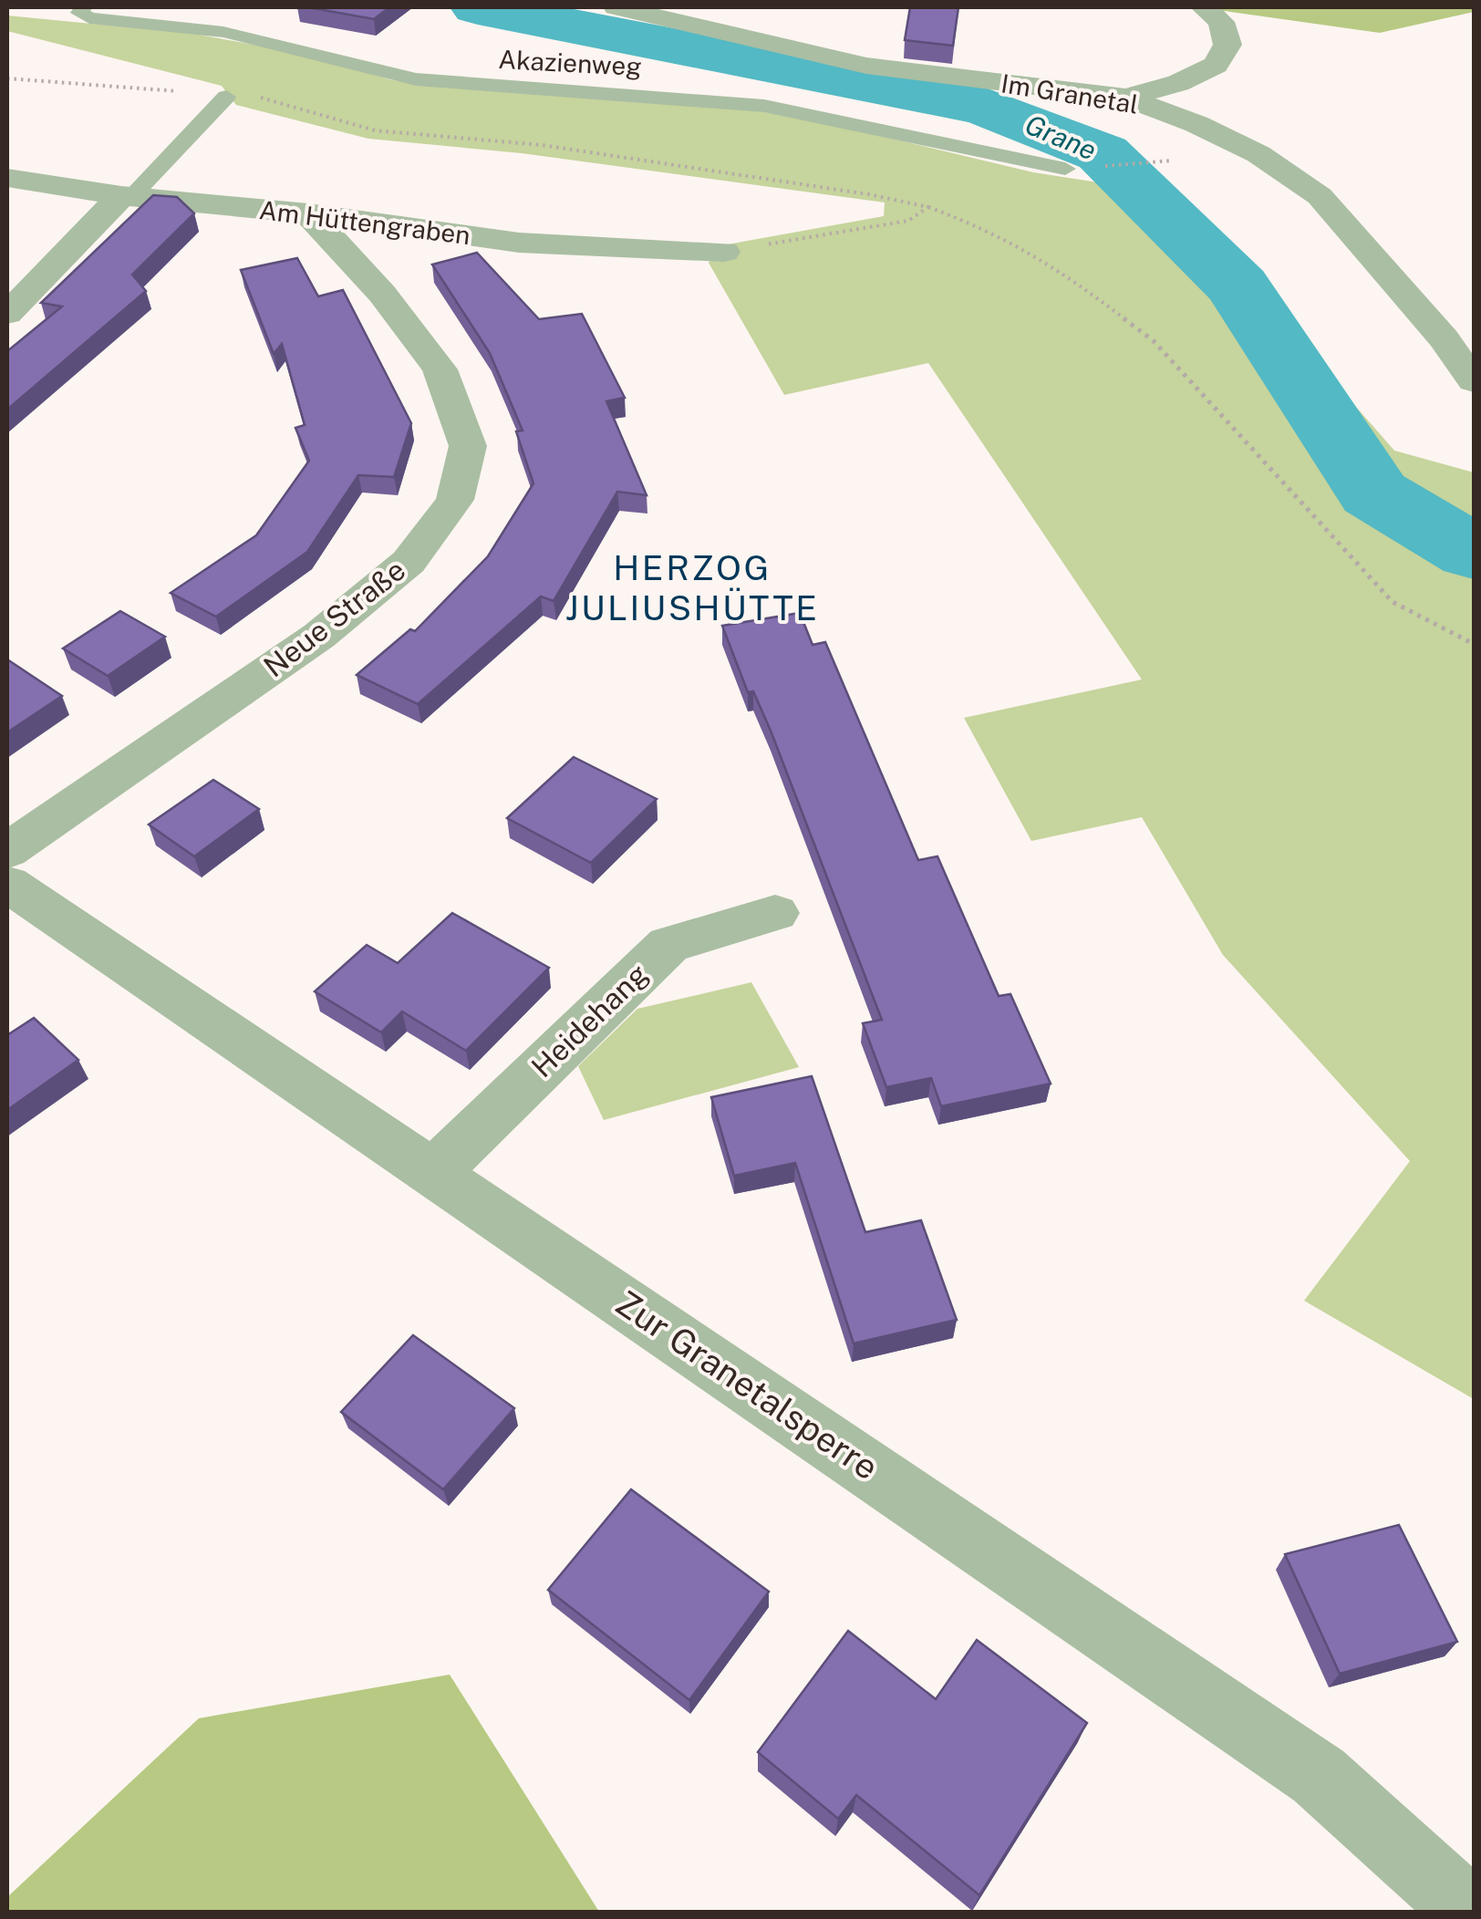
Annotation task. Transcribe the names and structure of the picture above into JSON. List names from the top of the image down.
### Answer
{
  "streets": {
    "street": [
      "Im Granetal",
      "Am Hüttengraben",
      "Neue Straße",
      "Heidehang",
      "Zur Granetalsperre"
    ],
    "lane": ["Akazienweg"]
  },
  "crossings": [
    ["Am Hüttengraben", "Neue Straße"],
    ["Heidehang", "Zur Granetalsperre"]
  ],
  "districts": ["HERZOG JULIUSHÜTTE"],
  "water": ["Grane"]
}
